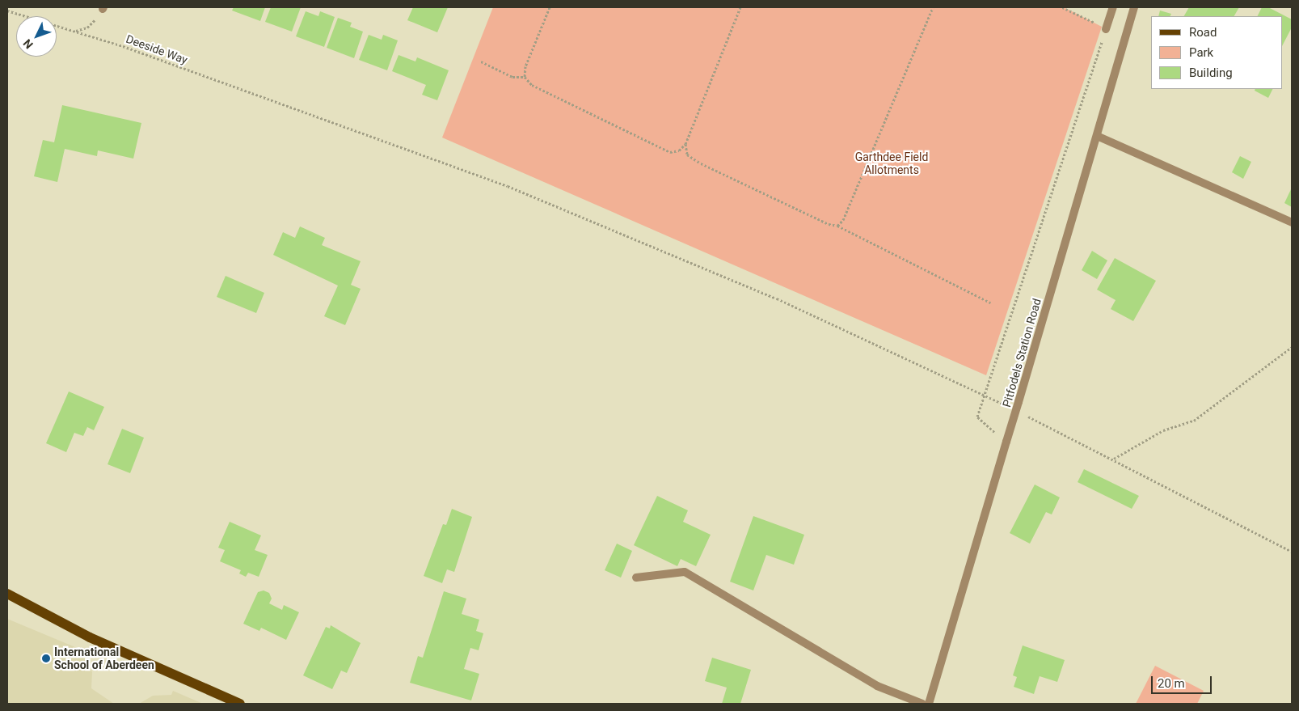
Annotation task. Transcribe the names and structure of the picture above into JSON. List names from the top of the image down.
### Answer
{
  "streets": {
    "street": ["Pitfodels Station Road"],
    "path": ["Deeside Way"]
  },
  "parks": ["Garthdee Field Allotments"],
  "places": ["International School of Aberdeen"],
  "legend": ["Road", "Park", "Building"],
  "scale_bar": "20 m",
  "north": "bottom left"
}
